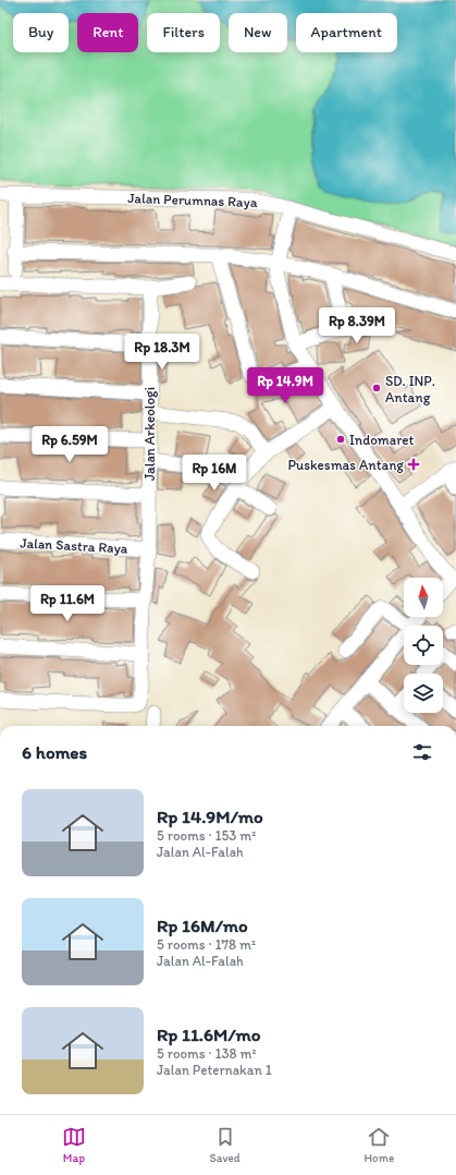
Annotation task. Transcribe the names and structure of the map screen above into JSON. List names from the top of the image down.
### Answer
{
  "streets": {
    "street": ["Jalan Perumnas Raya", "Jalan Arkeologi", "Jalan Sastra Raya"]
  },
  "crossings": [
    ["Jalan Arkeologi", "Jalan Sastra Raya"]
  ],
  "places": {
    "other": ["SD. INP. Antang", "Indomaret"],
    "health": ["Puskesmas Antang"]
  },
  "north": "top",
  "page": {
    "chip": [
      "Buy",
      "Rent",
      "Filters",
      "New",
      "Apartment"
    ],
    "price": [
      "Rp 8.39M",
      "Rp 18.3M",
      "Rp 14.9M",
      "Rp 6.59M",
      "Rp 16M",
      "Rp 11.6M"
    ],
    "heading": "6 homes",
    "list": [
      {
        "name": "Rp 14.9M/mo",
        "note": "5 rooms · 153 m² · Jalan Al-Falah"
      },
      {
        "name": "Rp 16M/mo",
        "note": "5 rooms · 178 m² · Jalan Al-Falah"
      },
      {
        "name": "Rp 11.6M/mo",
        "note": "5 rooms · 138 m² · Jalan Peternakan 1"
      }
    ],
    "tabs": ["Map", "Saved", "Home"]
  }
}
